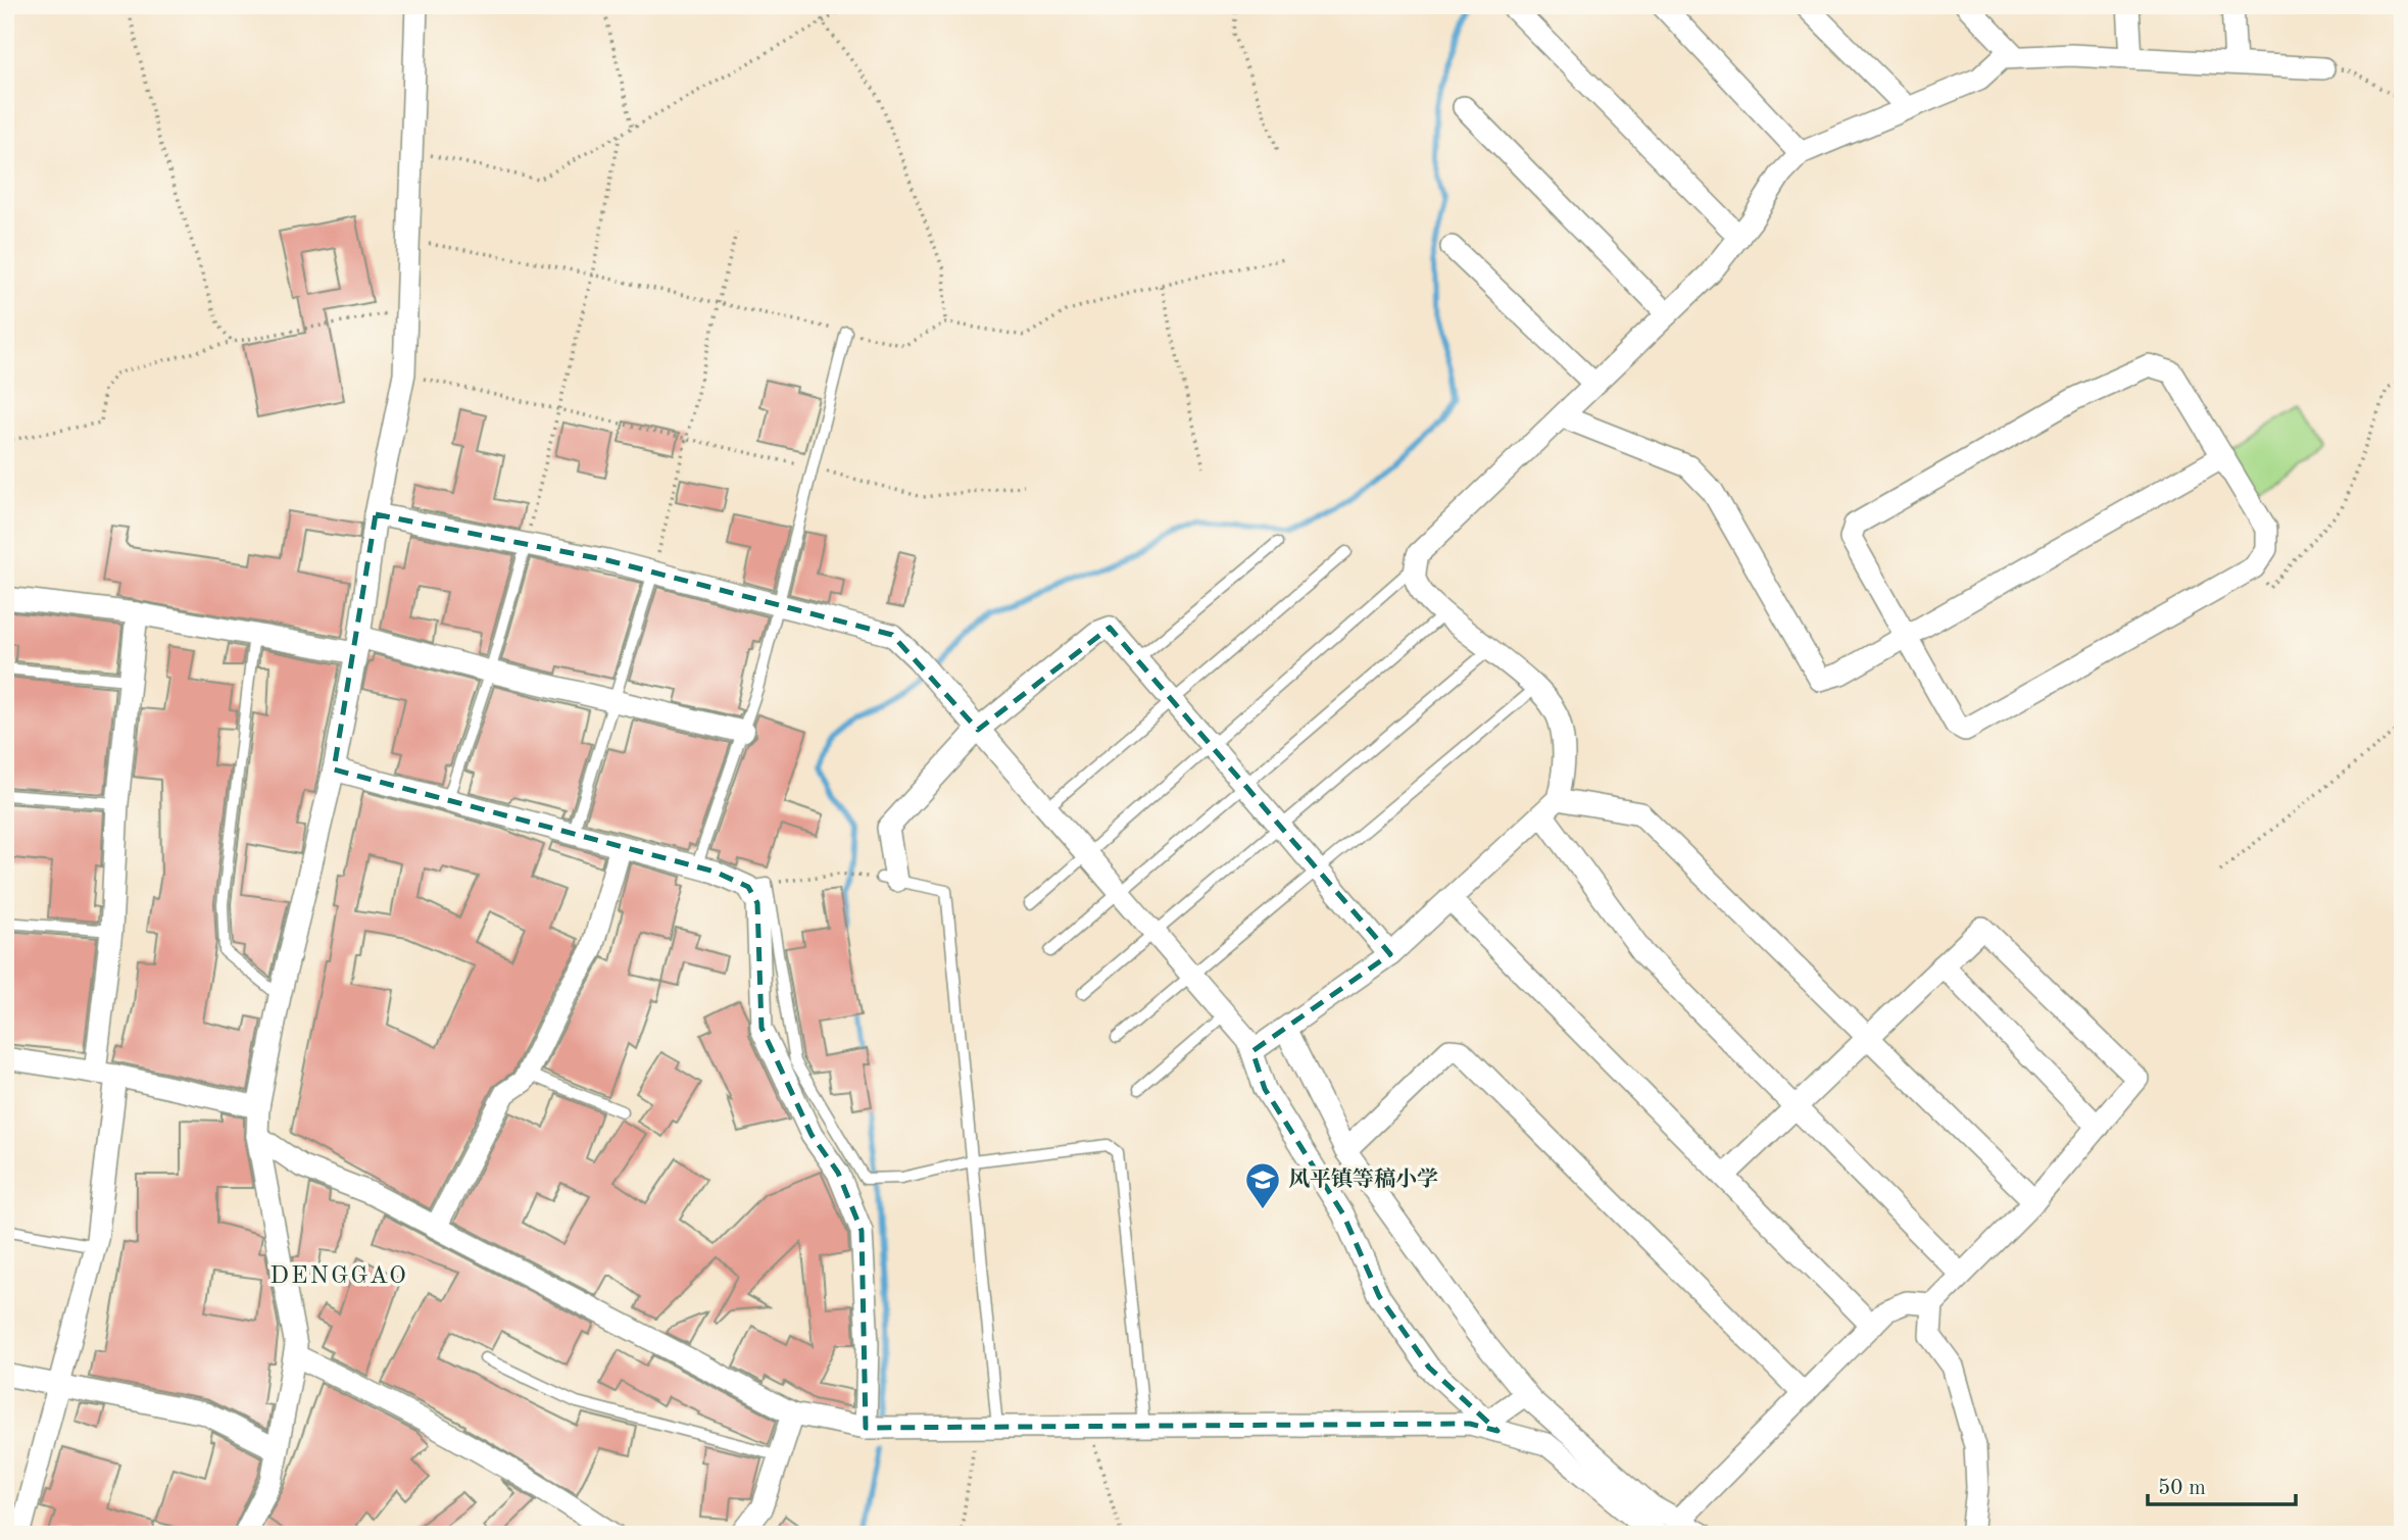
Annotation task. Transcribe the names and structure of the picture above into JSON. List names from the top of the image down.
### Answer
{
  "districts": ["DENGGAO"],
  "places": {
    "school or university": ["风平镇等稿小学"]
  },
  "scale_bar": "50 m"
}
